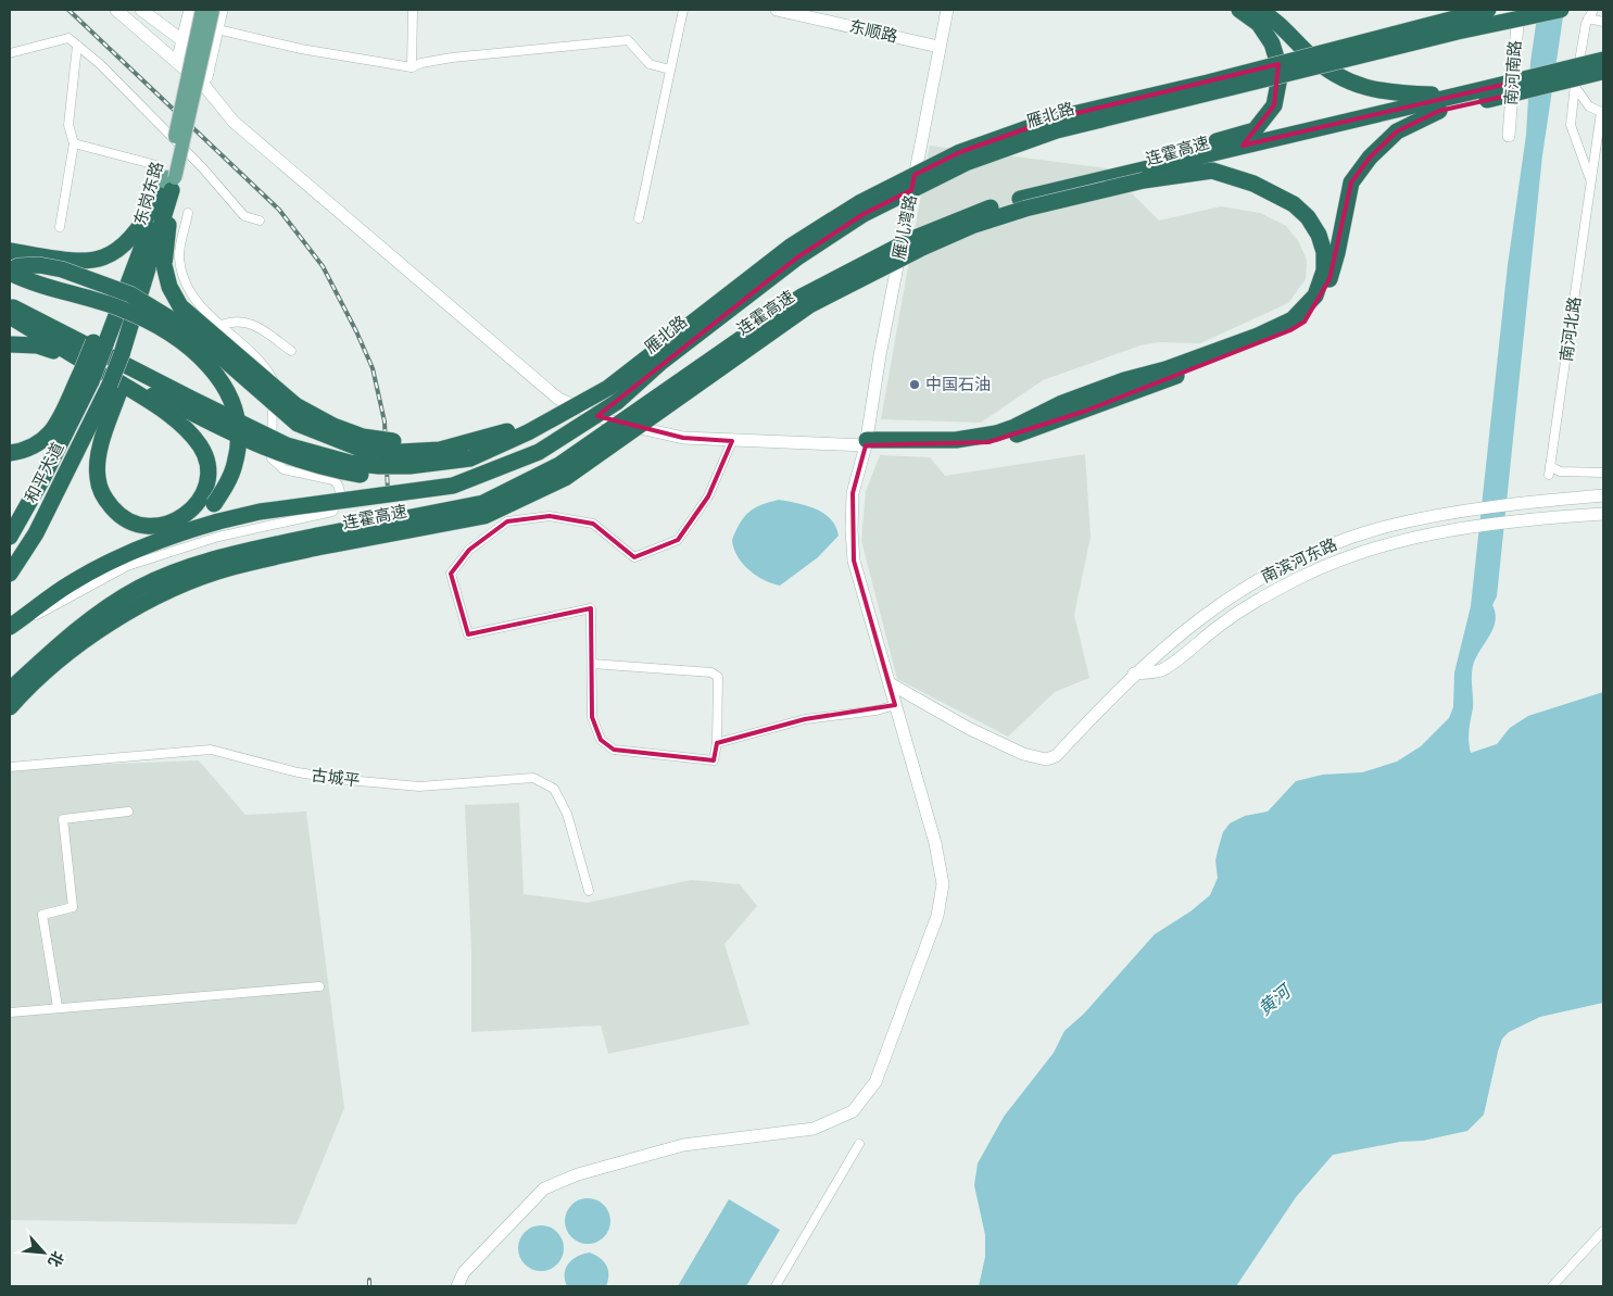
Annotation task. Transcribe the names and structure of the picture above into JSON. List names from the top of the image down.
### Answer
{
  "streets": {
    "highway": [
      "雁北路",
      "连霍高速",
      "东岗东路",
      "和平大道"
    ],
    "street": [
      "东顺路",
      "南河南路",
      "雁儿湾路",
      "南河北路",
      "南滨河东路",
      "古城平"
    ]
  },
  "crossings": [
    ["东顺路", "雁儿湾路"],
    ["东岗东路", "和平大道"],
    ["雁儿湾路", "南滨河东路"]
  ],
  "water": ["黄河"],
  "places": ["中国石油"],
  "north": "bottom right"
}
